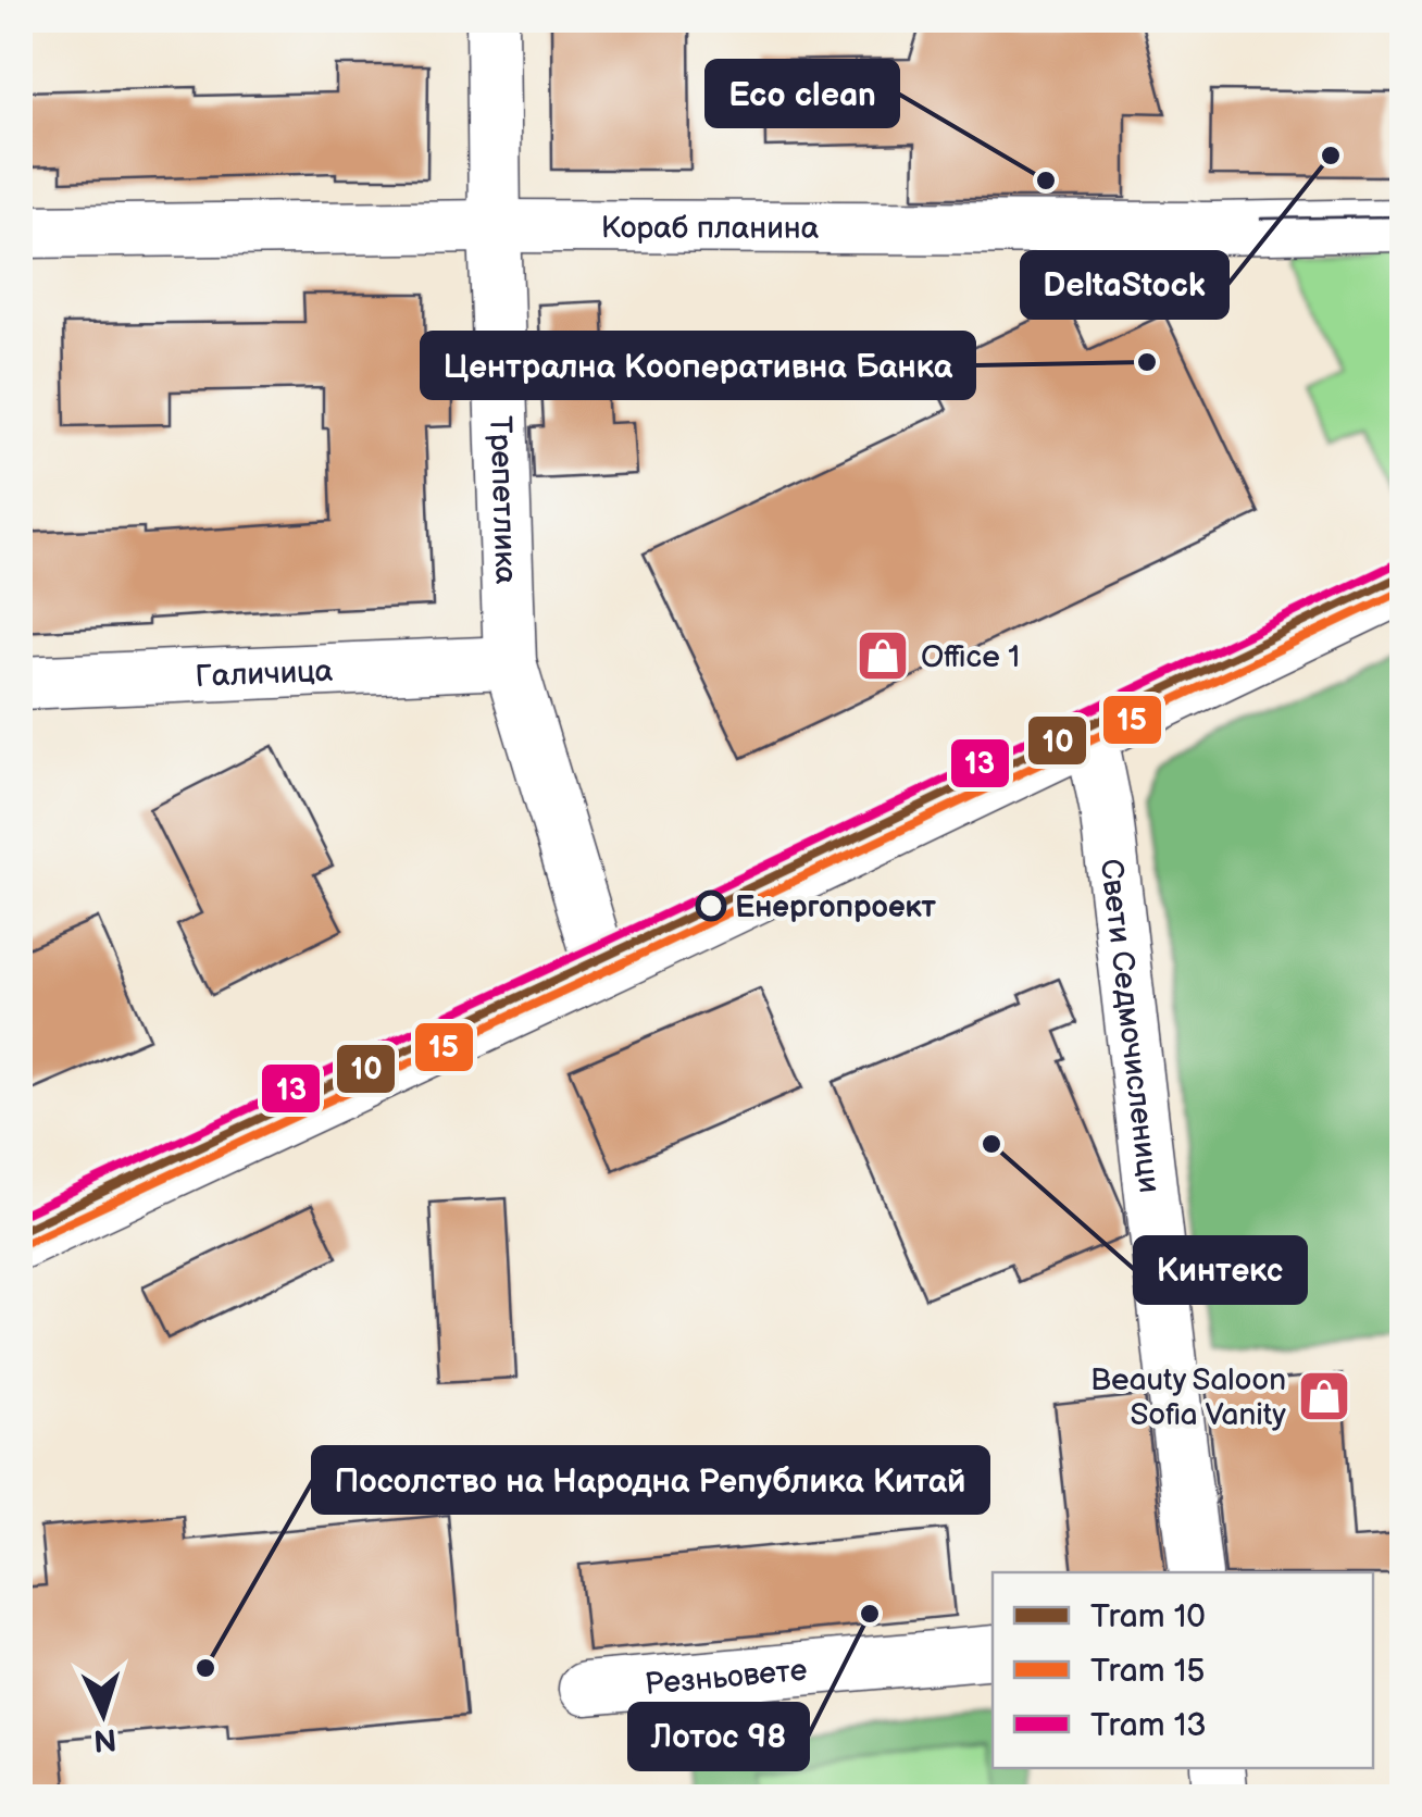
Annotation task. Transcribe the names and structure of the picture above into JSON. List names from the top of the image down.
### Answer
{
  "streets": {
    "street": [
      "Кораб планина",
      "Трепетлика",
      "Галичица",
      "Свети Седмочисленици",
      "Резньовете"
    ]
  },
  "crossings": [
    ["Кораб планина", "Трепетлика"],
    ["Трепетлика", "Галичица"]
  ],
  "places": {
    "other": [
      "DeltaStock",
      "Eco clean",
      "Централна Кооперативна Банка",
      "Енергопроект",
      "Кинтекс",
      "Лотос 98",
      "Посолство на Народна Република Китай"
    ],
    "shop": ["Office 1", "Beauty Saloon Sofia Vanity"]
  },
  "lines": ["tram line 13", "tram line 10", "tram line 15"],
  "legend": ["Tram 10", "Tram 15", "Tram 13"],
  "north": "bottom"
}
